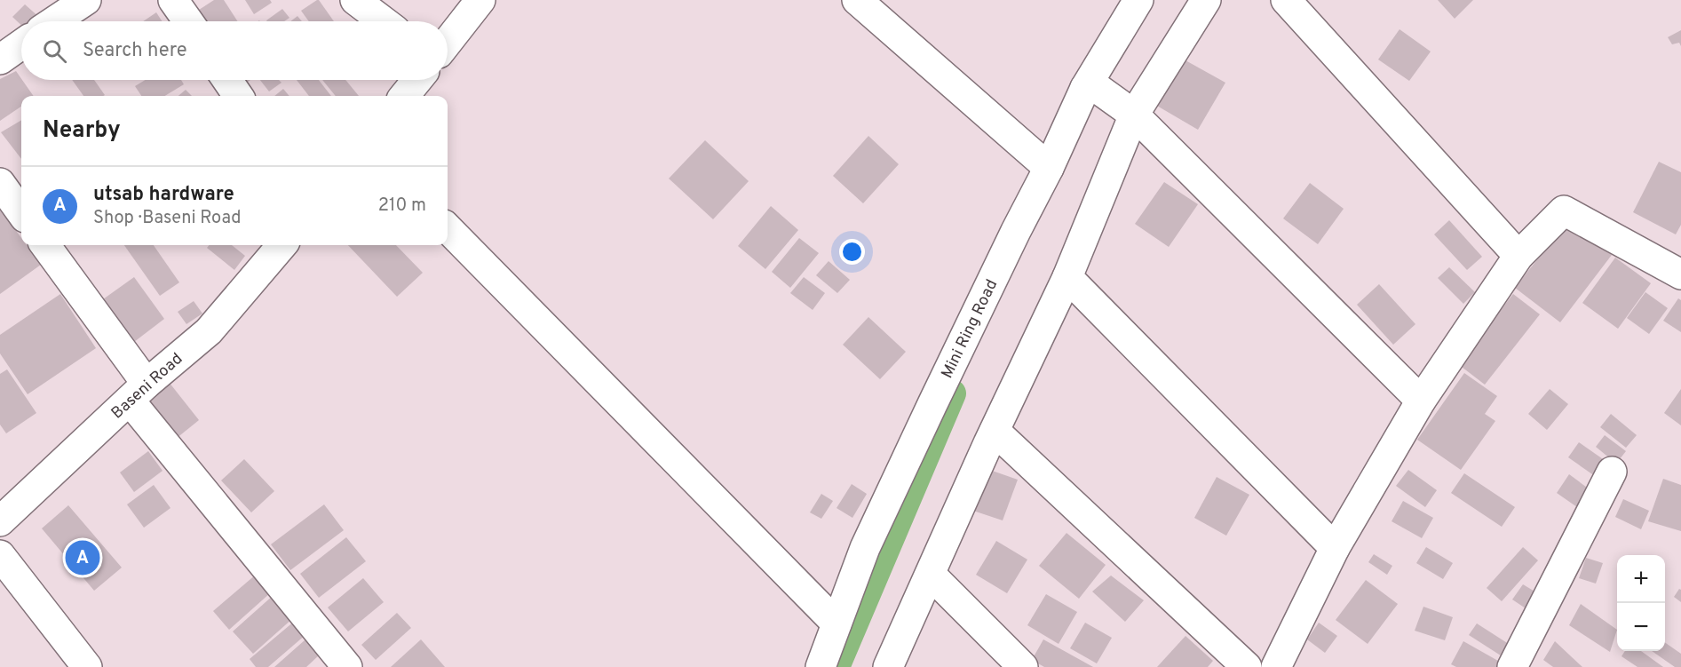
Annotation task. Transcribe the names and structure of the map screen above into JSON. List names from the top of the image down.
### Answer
{
  "streets": {
    "street": ["Mini Ring Road", "Baseni Road"]
  },
  "page": {
    "search": "Search here",
    "heading": "Nearby",
    "list": [
      {
        "mark": "A",
        "name": "utsab hardware",
        "note": "Shop · Baseni Road",
        "value": "210 m"
      }
    ],
    "pins": "A",
    "map_buttons": ["+", "−"]
  }
}
